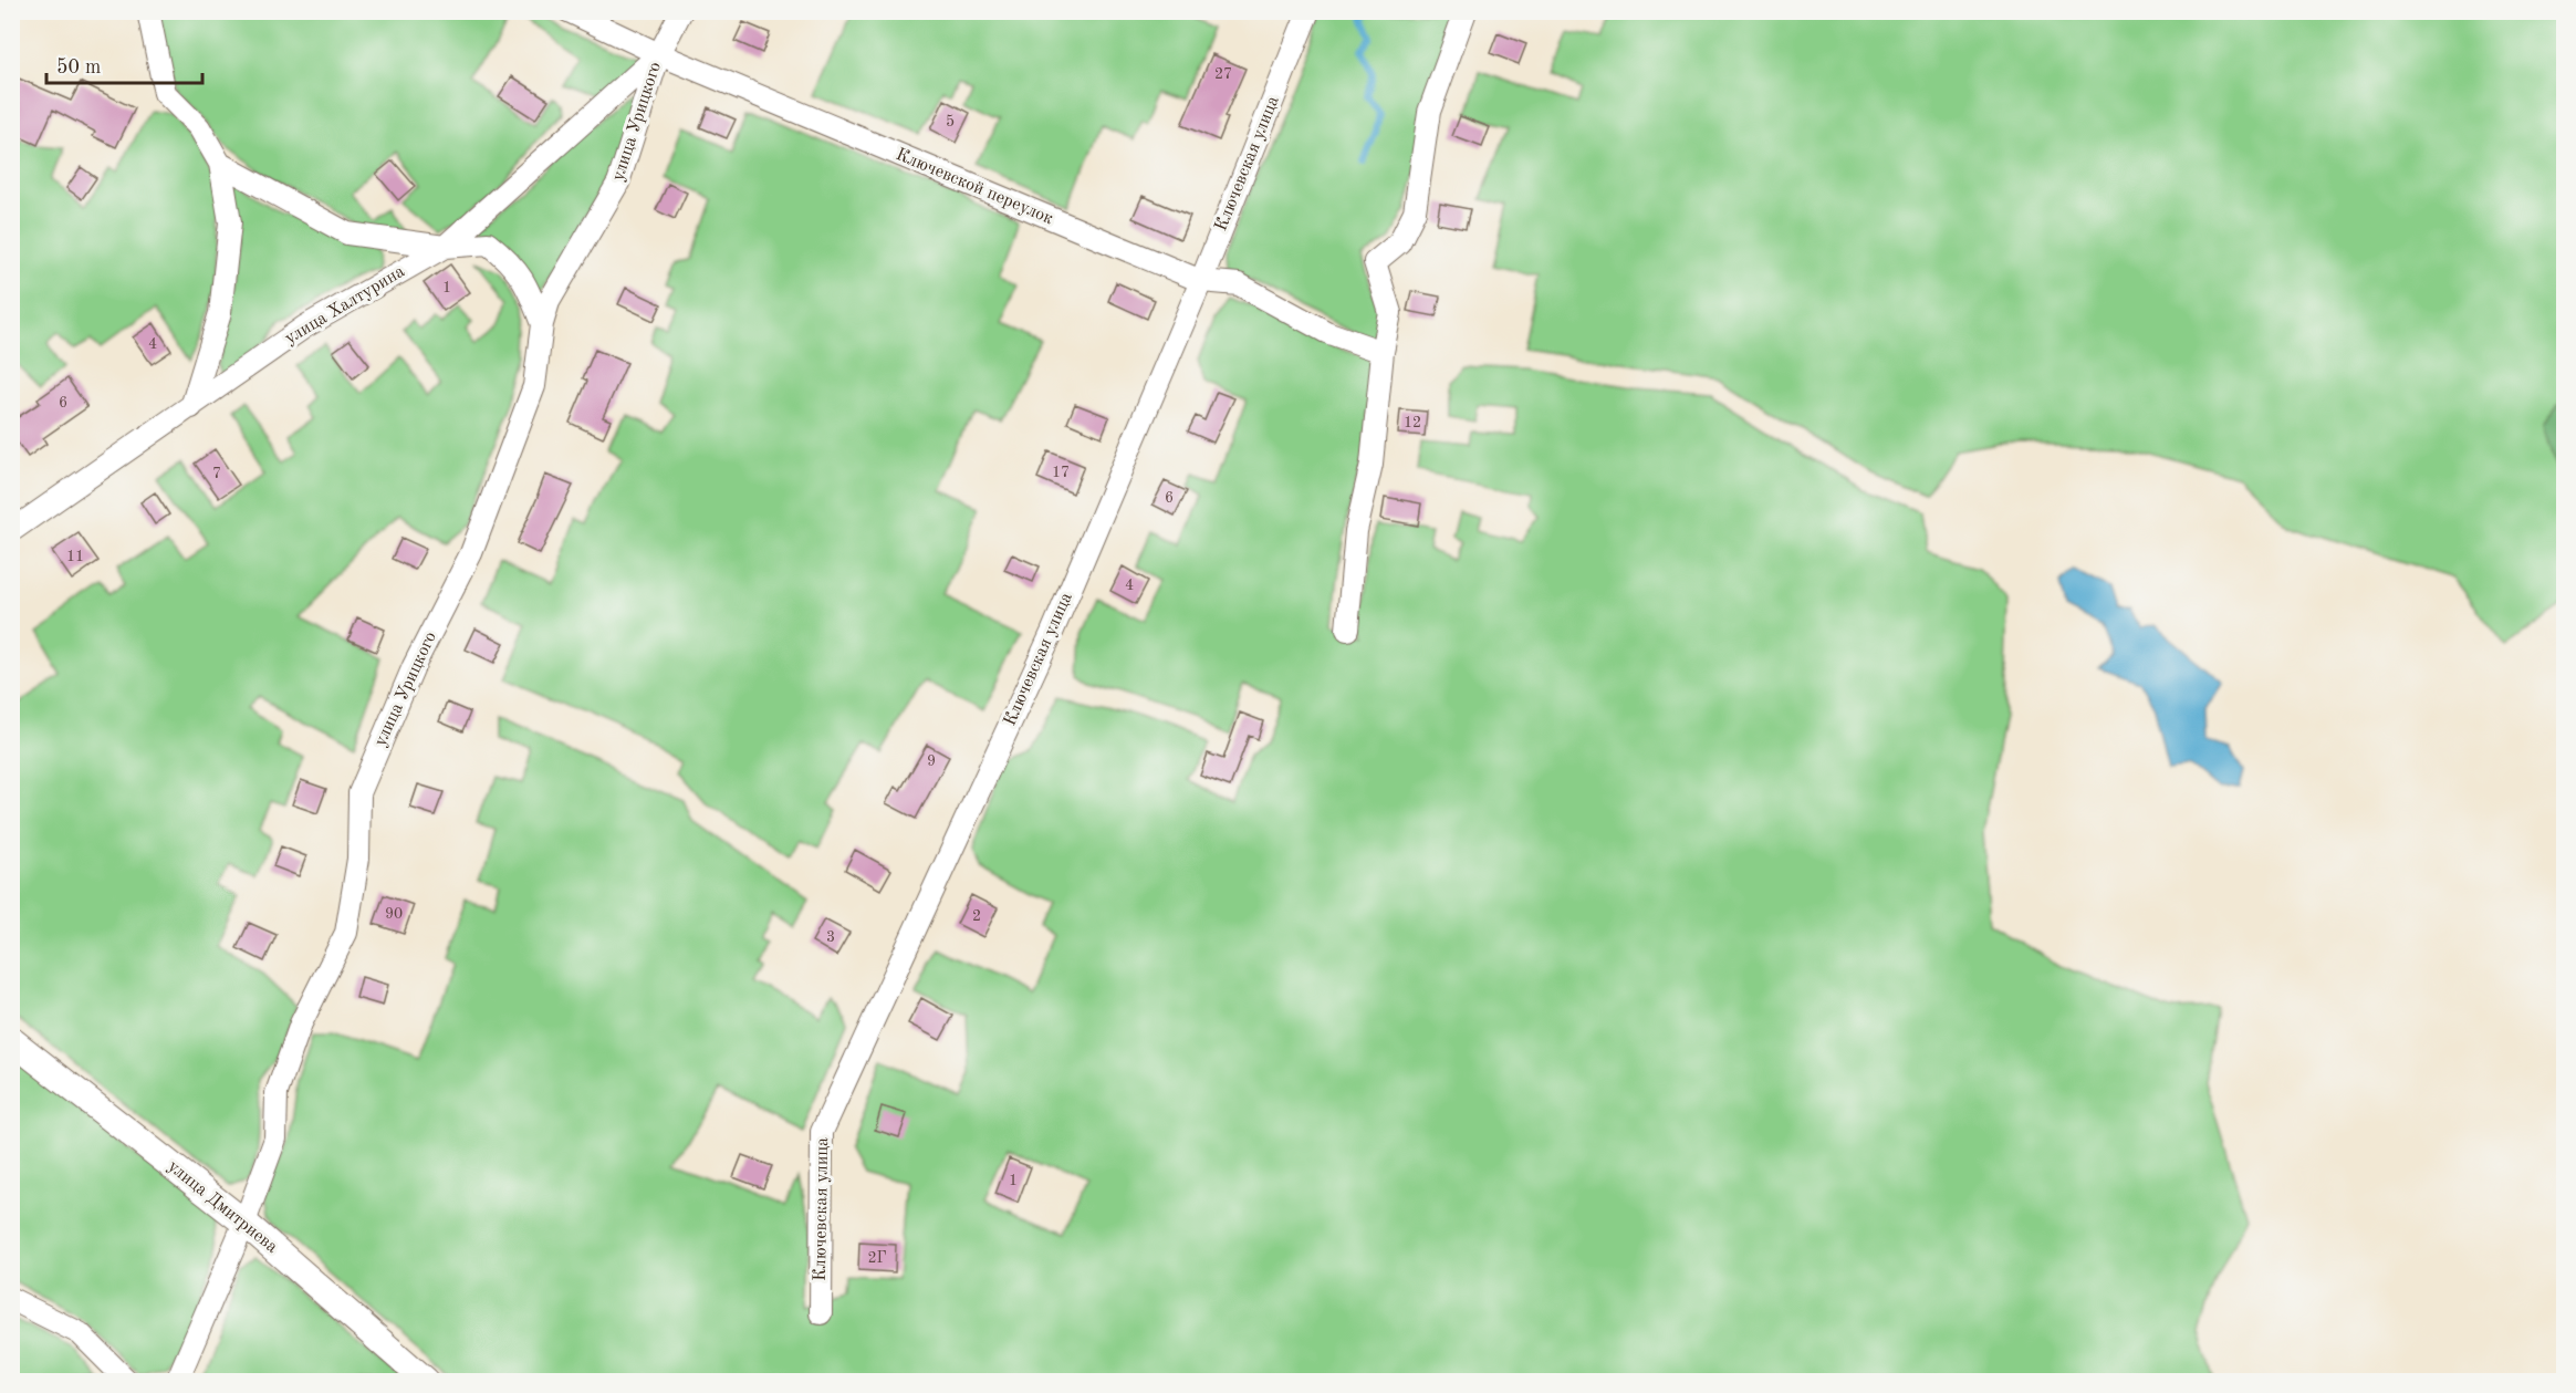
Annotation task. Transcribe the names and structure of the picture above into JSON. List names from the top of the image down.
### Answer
{
  "streets": {
    "street": [
      "улица Урицкого",
      "Ключевская улица",
      "Ключевской переулок",
      "улица Халтурина",
      "улица Дмитриева"
    ]
  },
  "crossings": [
    ["улица Урицкого", "Ключевской переулок"],
    ["улица Урицкого", "улица Халтурина"],
    ["улица Урицкого", "улица Дмитриева"],
    ["Ключевская улица", "Ключевской переулок"],
    ["Ключевской переулок", "улица Халтурина"]
  ],
  "house_numbers": [
    "27",
    "5",
    "1",
    "4",
    "6",
    "12",
    "17",
    "7",
    "6",
    "11",
    "4",
    "9",
    "90",
    "2",
    "3",
    "1",
    "2Г"
  ],
  "scale_bar": "50 m"
}
